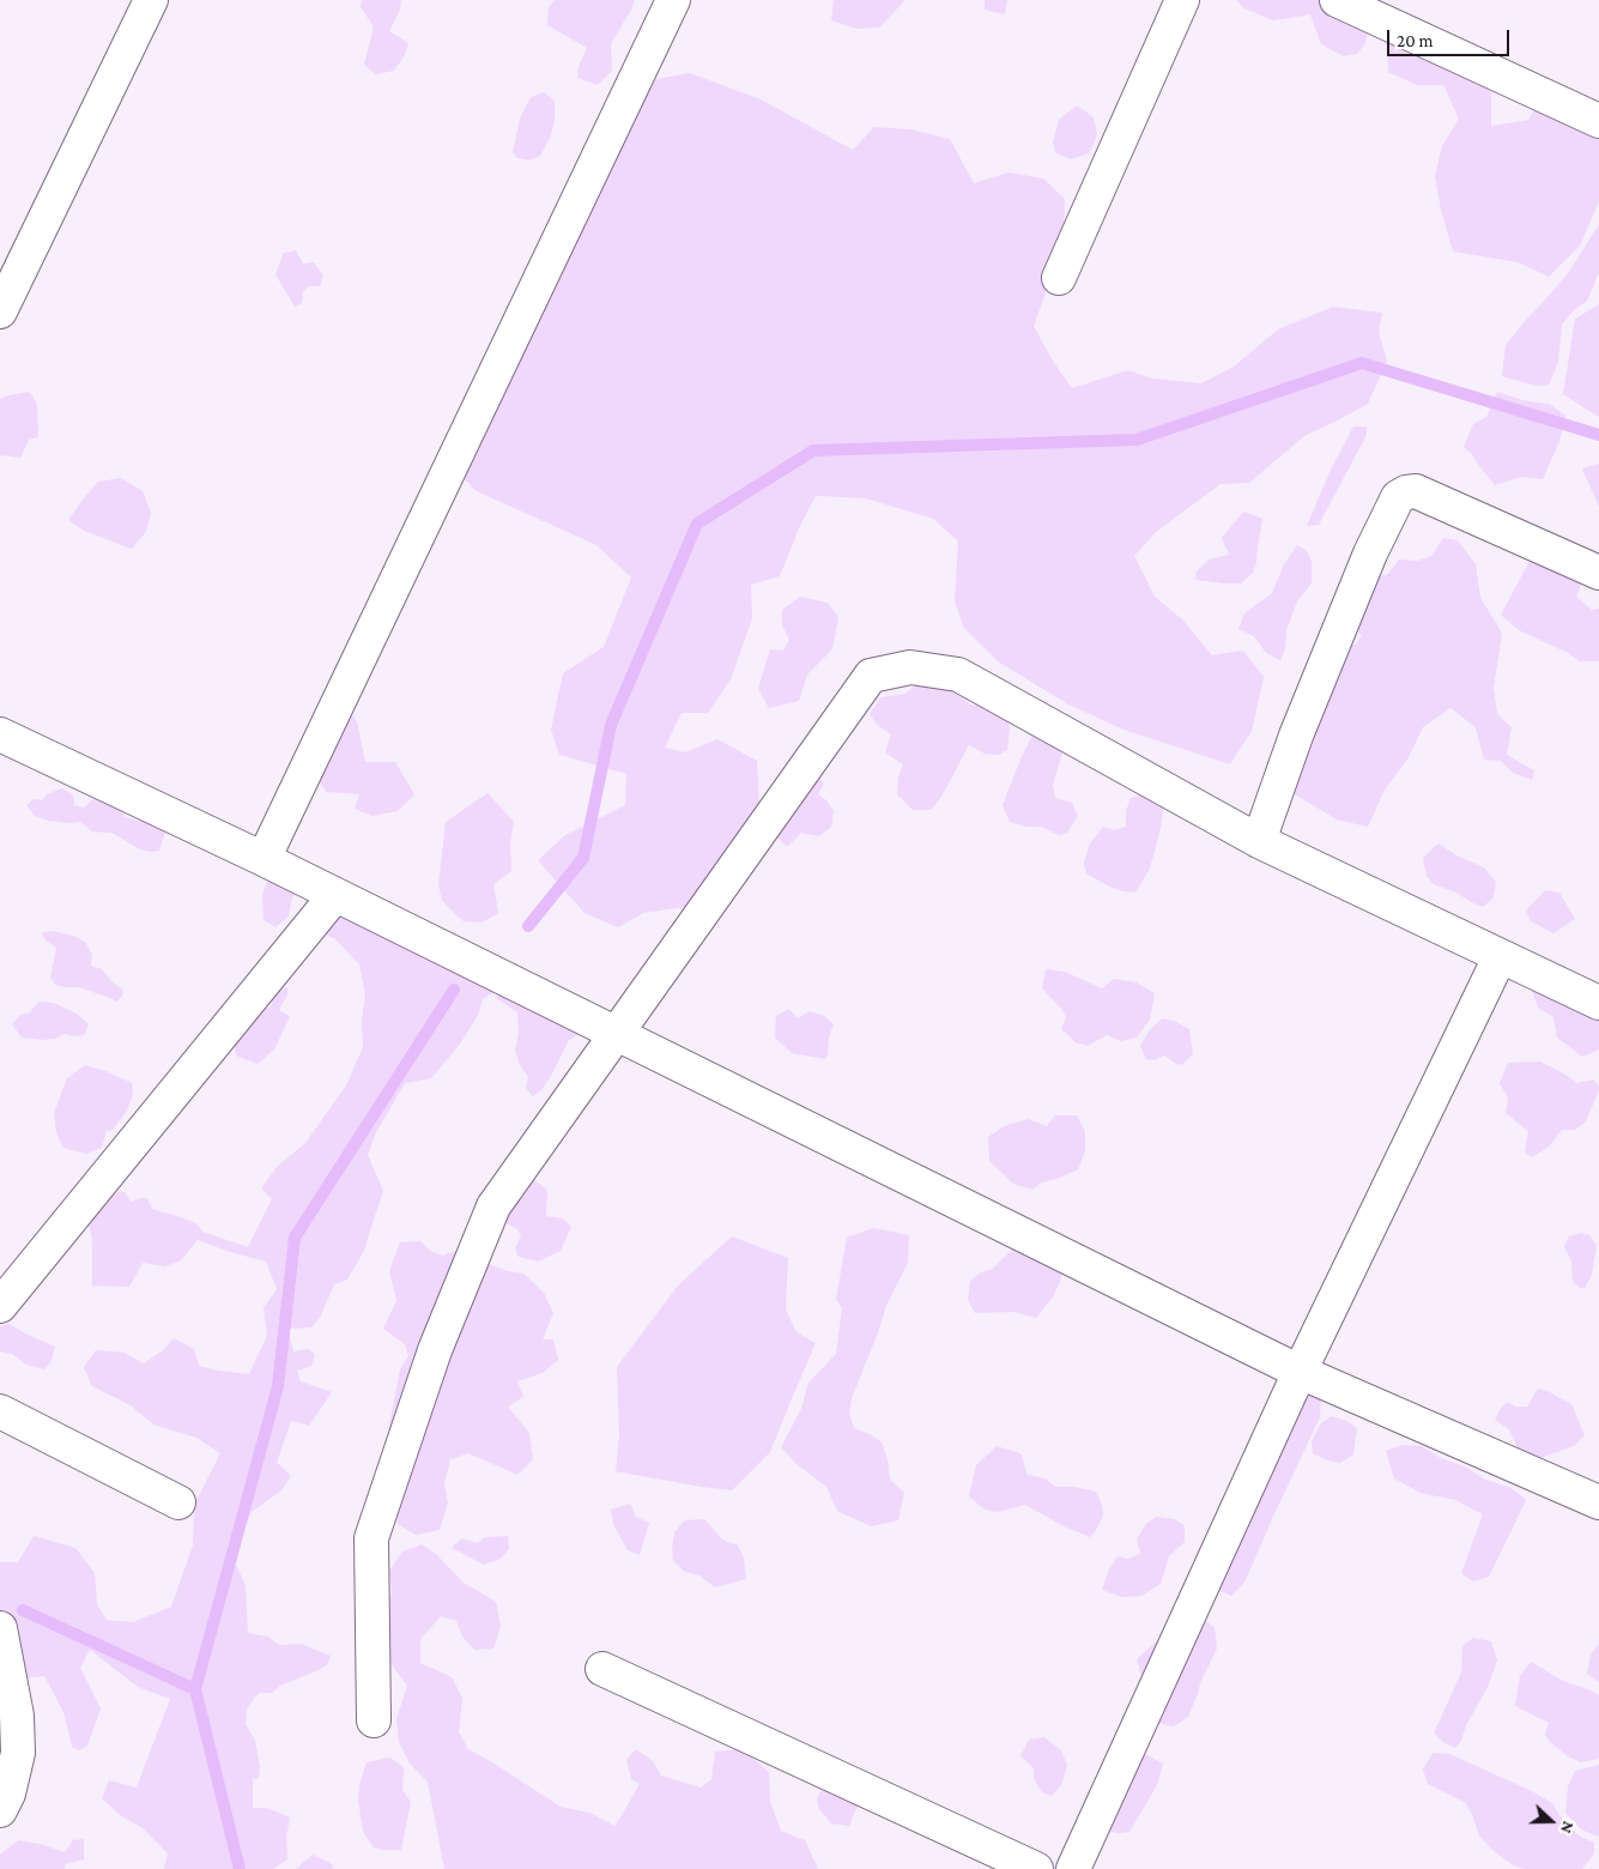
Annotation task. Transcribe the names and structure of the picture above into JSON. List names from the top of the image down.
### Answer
{
  "scale_bar": "20 m",
  "north": "right"
}
